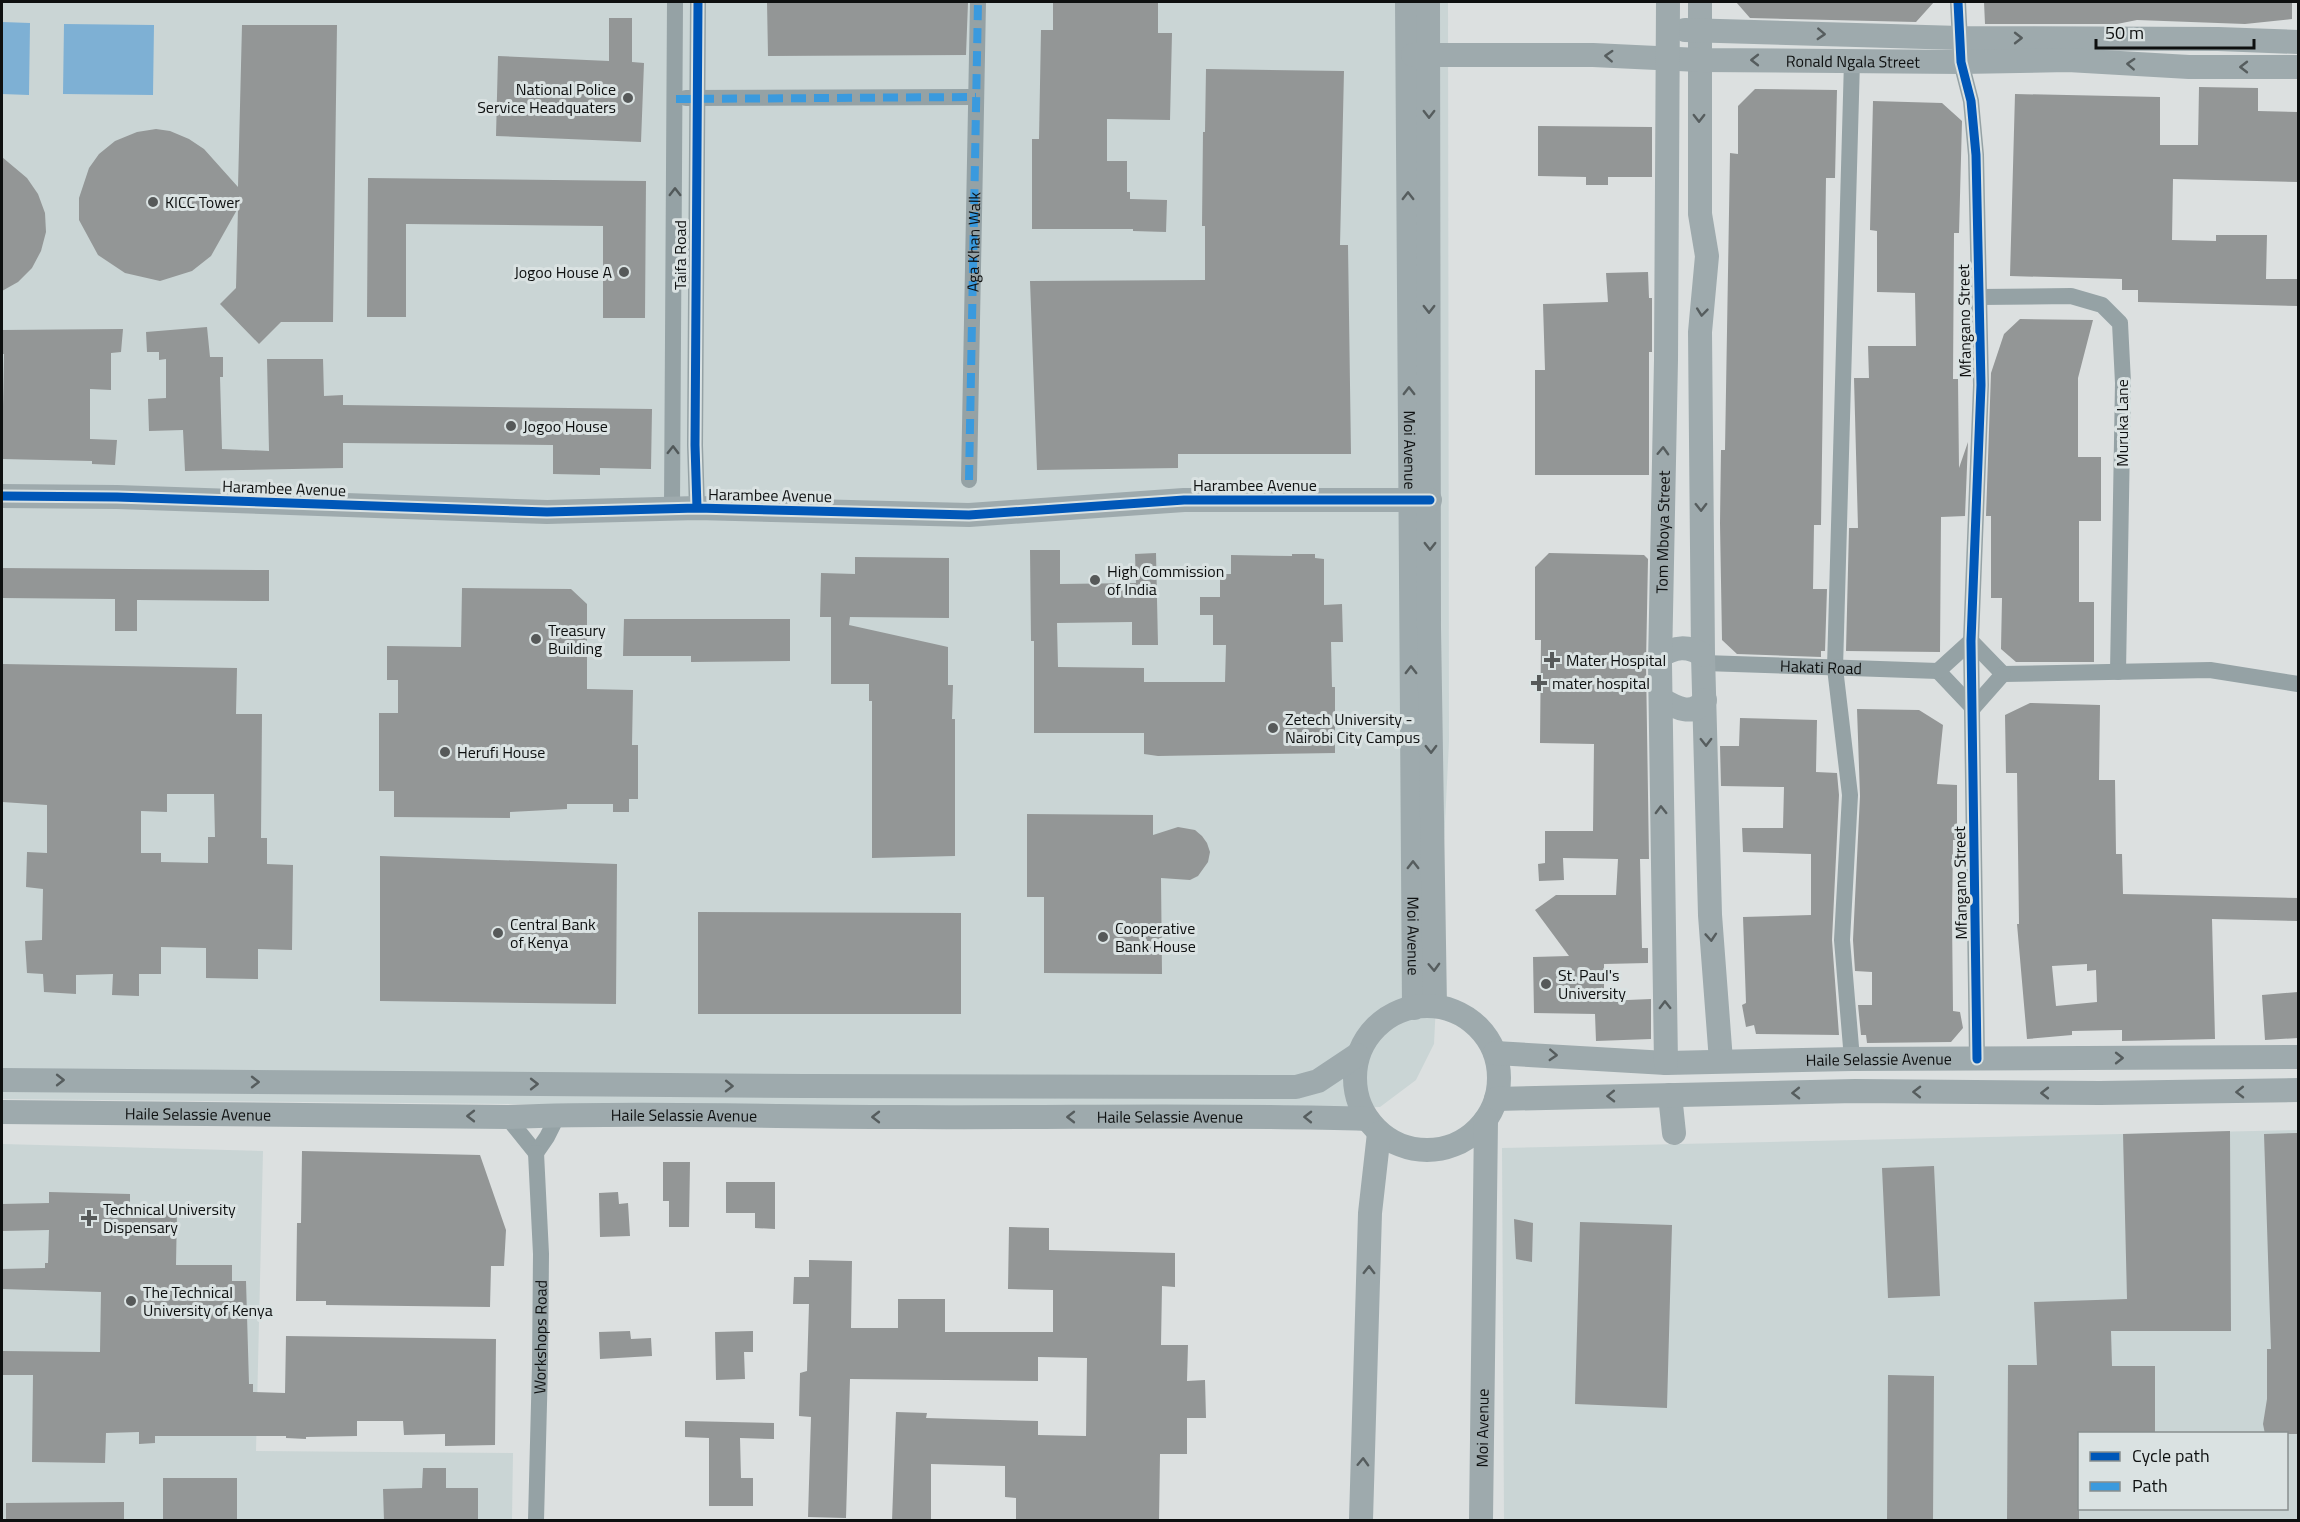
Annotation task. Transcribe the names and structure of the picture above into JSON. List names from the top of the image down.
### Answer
{
  "streets": {
    "main road": [
      "Ronald Ngala Street",
      "Moi Avenue",
      "Harambee Avenue",
      "Tom Mboya Street",
      "Haile Selassie Avenue"
    ],
    "street": [
      "Aga Khan Walk",
      "Taifa Road",
      "Mfangano Street",
      "Muruka Lane",
      "Hakati Road",
      "Workshops Road"
    ]
  },
  "crossings": [
    ["Ronald Ngala Street", "Mfangano Street"],
    ["Ronald Ngala Street", "Moi Avenue"],
    ["Ronald Ngala Street", "Tom Mboya Street"],
    ["Taifa Road", "Harambee Avenue"],
    ["Mfangano Street", "Muruka Lane"],
    ["Mfangano Street", "Haile Selassie Avenue"],
    ["Moi Avenue", "Harambee Avenue"],
    ["Moi Avenue", "Haile Selassie Avenue"],
    ["Tom Mboya Street", "Hakati Road"],
    ["Tom Mboya Street", "Haile Selassie Avenue"]
  ],
  "places": {
    "other": [
      "National Police Service Headquaters",
      "KICC Tower",
      "Jogoo House A",
      "Jogoo House",
      "High Commission of India",
      "Treasury Building",
      "Zetech University - Nairobi City Campus",
      "Herufi House",
      "Central Bank of Kenya",
      "Cooperative Bank House",
      "St. Paul's University",
      "The Technical University of Kenya"
    ],
    "health": ["Mater Hospital", "mater hospital", "Technical University Dispensary"]
  },
  "legend": ["Cycle path", "Path"],
  "scale_bar": "50 m"
}
